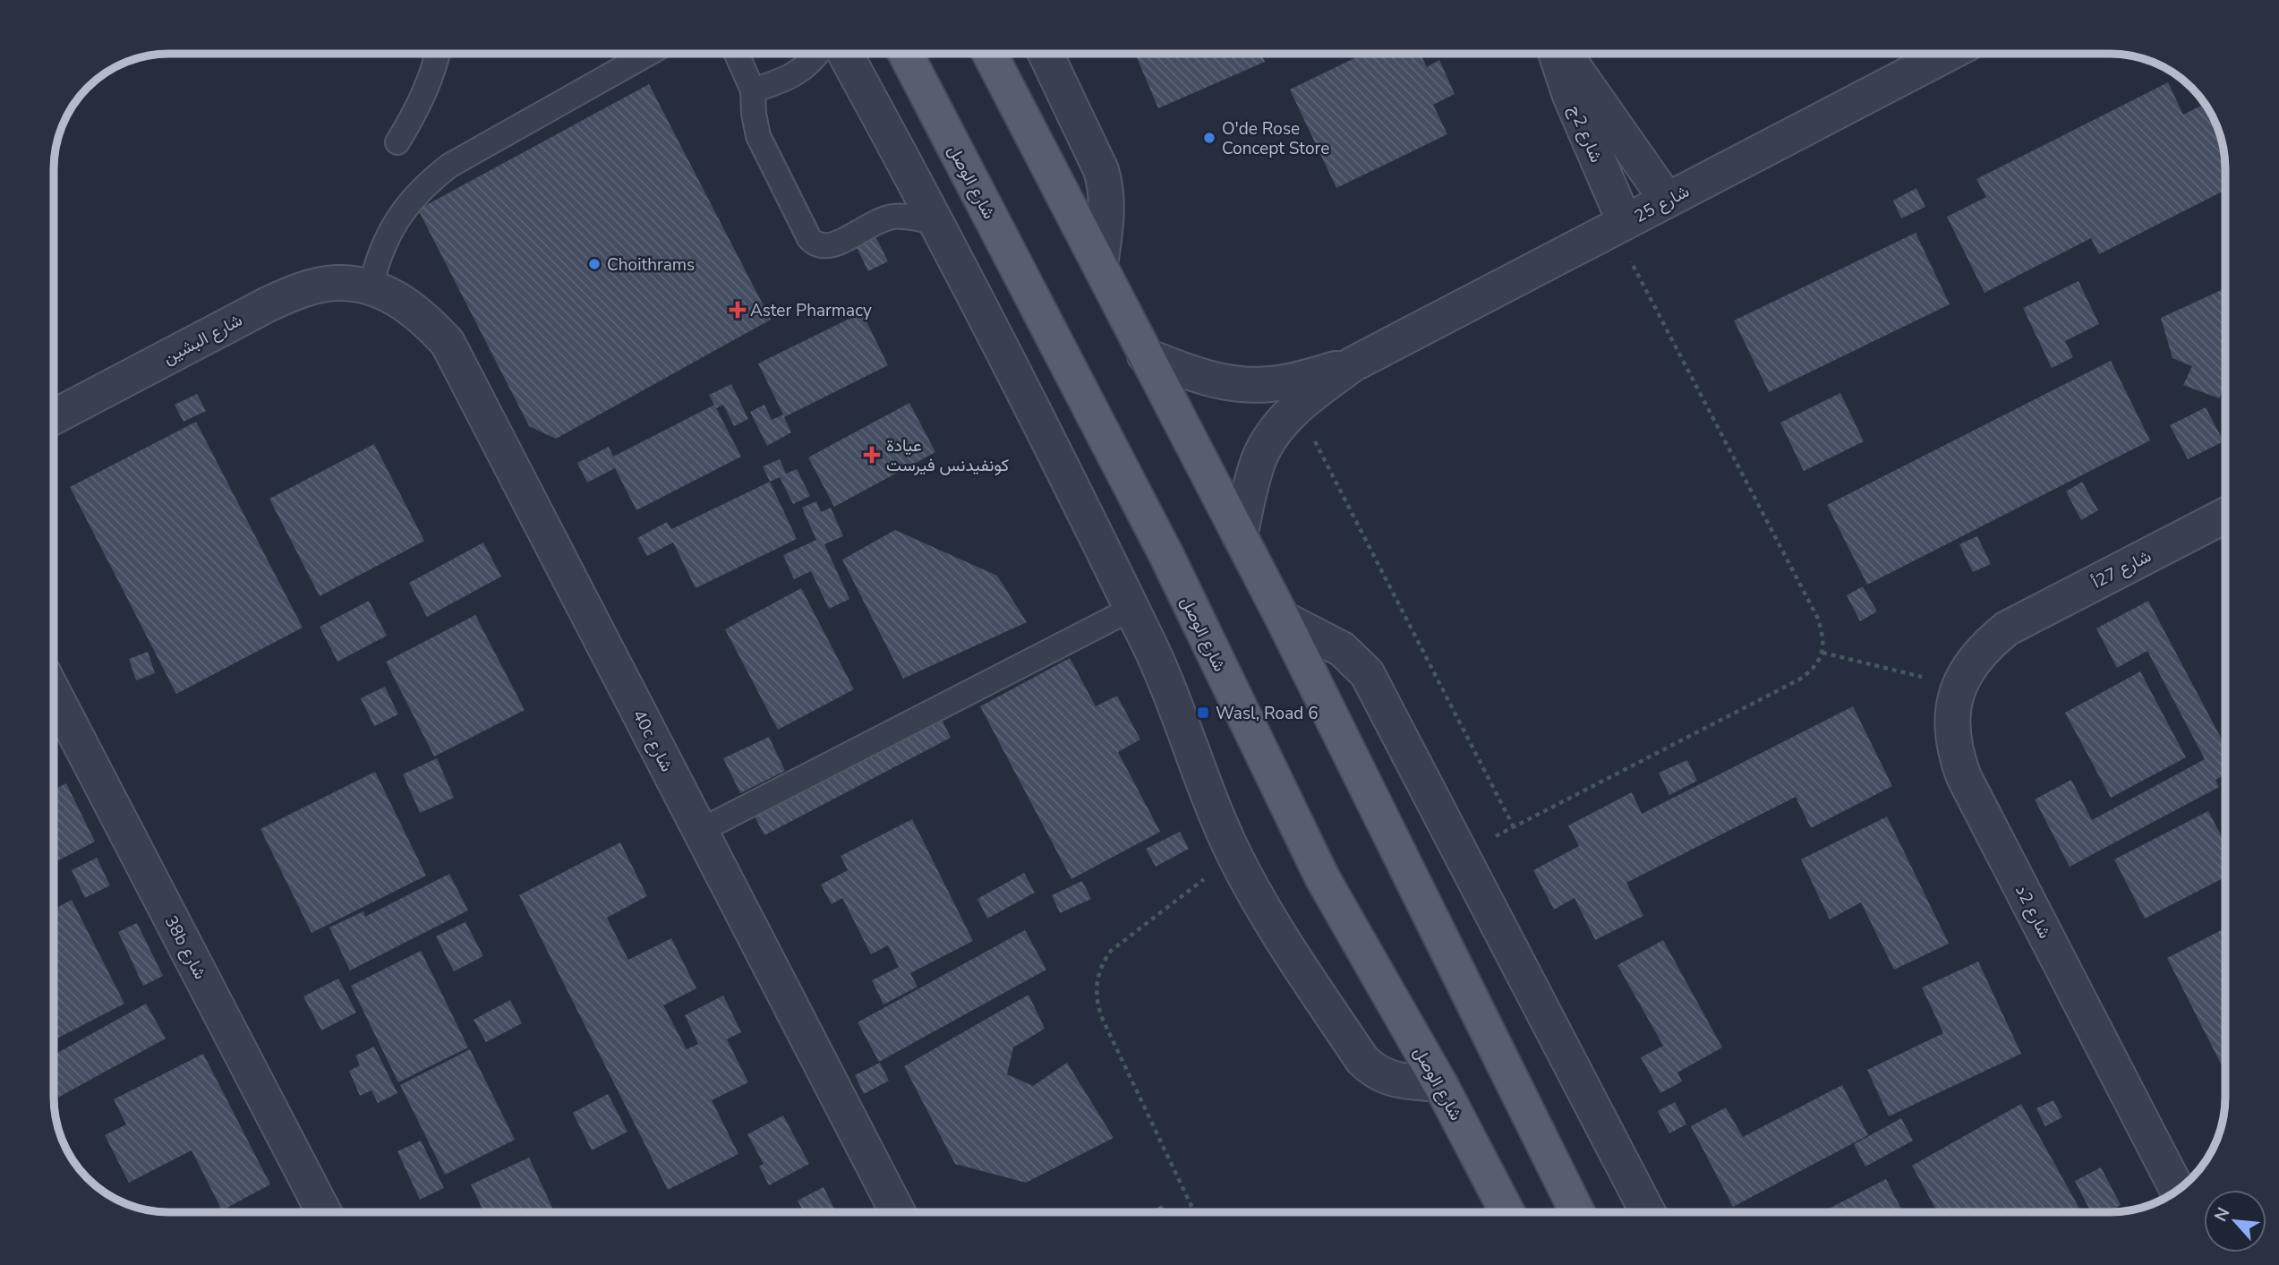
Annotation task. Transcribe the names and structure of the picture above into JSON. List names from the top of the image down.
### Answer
{
  "streets": {
    "main road": ["شارع الوصل"],
    "street": [
      "شارع 2ج",
      "شارع 25",
      "شارع البشين",
      "شارع 27أ",
      "40c شارع",
      "شارع 2د",
      "38b شارع"
    ]
  },
  "crossings": [
    ["شارع 2ج", "شارع 25"],
    ["شارع البشين", "40c شارع"],
    ["شارع 27أ", "شارع 2د"]
  ],
  "places": {
    "other": ["O'de Rose Concept Store", "Choithrams"],
    "health": ["Aster Pharmacy", "عيادة كونفيدنس فيرست"],
    "transit": ["Wasl, Road 6"]
  },
  "north": "top left"
}
